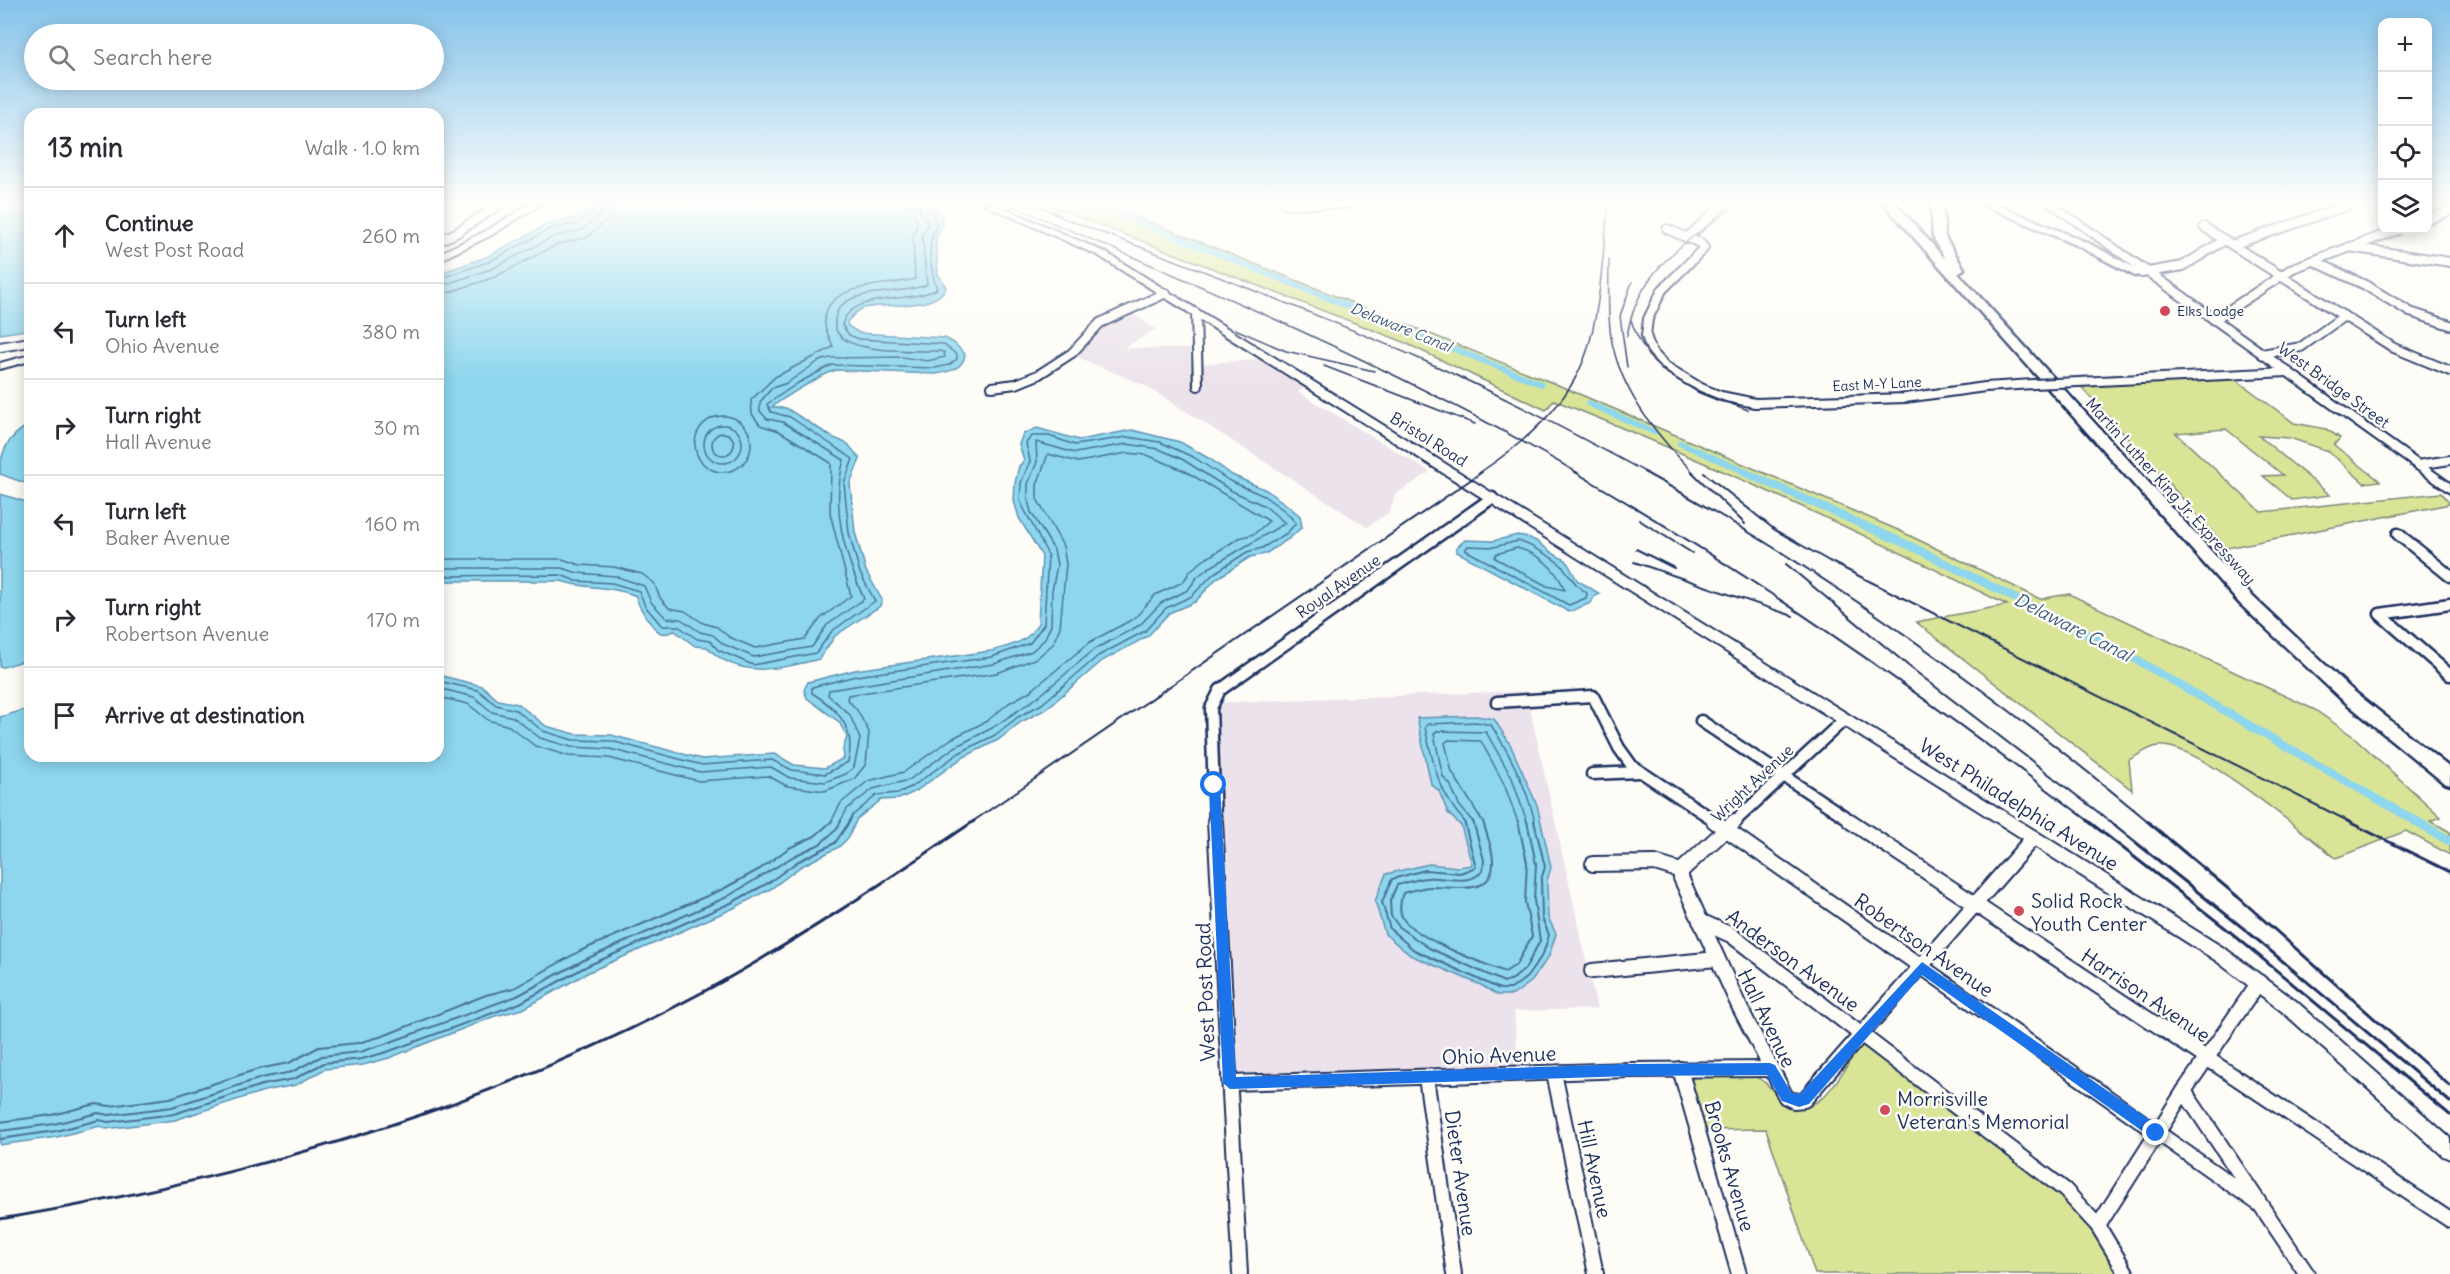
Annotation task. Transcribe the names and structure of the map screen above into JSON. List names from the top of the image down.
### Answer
{
  "streets": {
    "highway": ["Martin Luther King Jr. Expressway"],
    "main road": ["West Bridge Street", "Bristol Road", "West Philadelphia Avenue"],
    "street": [
      "East M-Y Lane",
      "Royal Avenue",
      "Wright Avenue",
      "Robertson Avenue",
      "Anderson Avenue",
      "West Post Road",
      "Harrison Avenue",
      "Hall Avenue",
      "Ohio Avenue",
      "Brooks Avenue",
      "Hill Avenue",
      "Dieter Avenue"
    ]
  },
  "crossings": [
    ["East M-Y Lane", "West Bridge Street"],
    ["Bristol Road", "Royal Avenue"],
    ["Bristol Road", "Wright Avenue"],
    ["Bristol Road", "West Philadelphia Avenue"],
    ["Royal Avenue", "West Post Road"],
    ["Wright Avenue", "West Philadelphia Avenue"],
    ["Wright Avenue", "Robertson Avenue"],
    ["Wright Avenue", "Harrison Avenue"],
    ["Wright Avenue", "Hall Avenue"],
    ["Anderson Avenue", "Hall Avenue"],
    ["West Post Road", "Ohio Avenue"],
    ["Hall Avenue", "Ohio Avenue"],
    ["Ohio Avenue", "Brooks Avenue"],
    ["Ohio Avenue", "Hill Avenue"],
    ["Ohio Avenue", "Dieter Avenue"]
  ],
  "water": ["Delaware Canal"],
  "places": ["Elks Lodge", "Solid Rock Youth Center", "Morrisville Veteran's Memorial"],
  "page": {
    "map_buttons": ["+", "−"],
    "search": "Search here",
    "heading": ["13 min", "Walk · 1.0 km"],
    "list": [
      ["Continue", "West Post Road", "260 m"],
      ["Turn left", "Ohio Avenue", "380 m"],
      ["Turn right", "Hall Avenue", "30 m"],
      ["Turn left", "Baker Avenue", "160 m"],
      ["Turn right", "Robertson Avenue", "170 m"],
      "Arrive at destination"
    ]
  }
}
